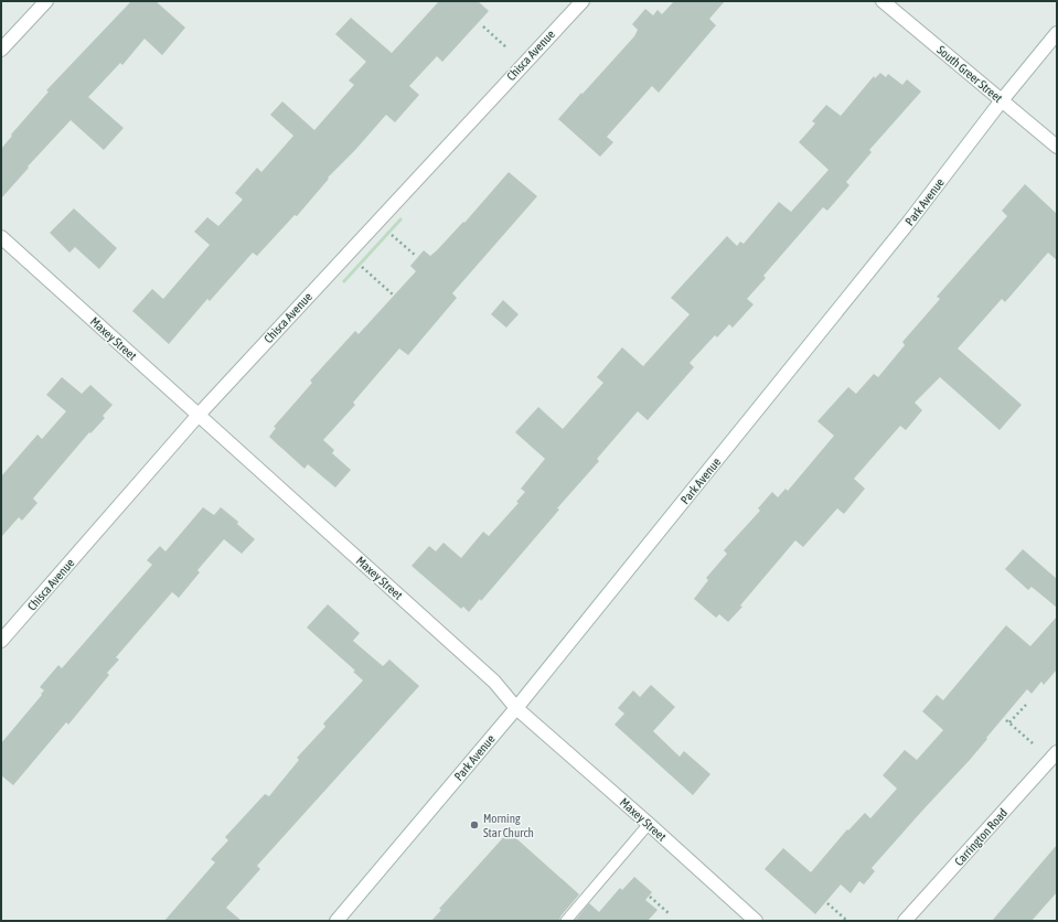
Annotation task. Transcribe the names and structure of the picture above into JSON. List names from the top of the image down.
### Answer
{
  "streets": {
    "street": [
      "Chisca Avenue",
      "South Greer Street",
      "Park Avenue",
      "Maxey Street",
      "Carrington Road"
    ]
  },
  "crossings": [
    ["Chisca Avenue", "Maxey Street"],
    ["South Greer Street", "Park Avenue"],
    ["Park Avenue", "Maxey Street"]
  ],
  "places": ["Morning Star Church"]
}
